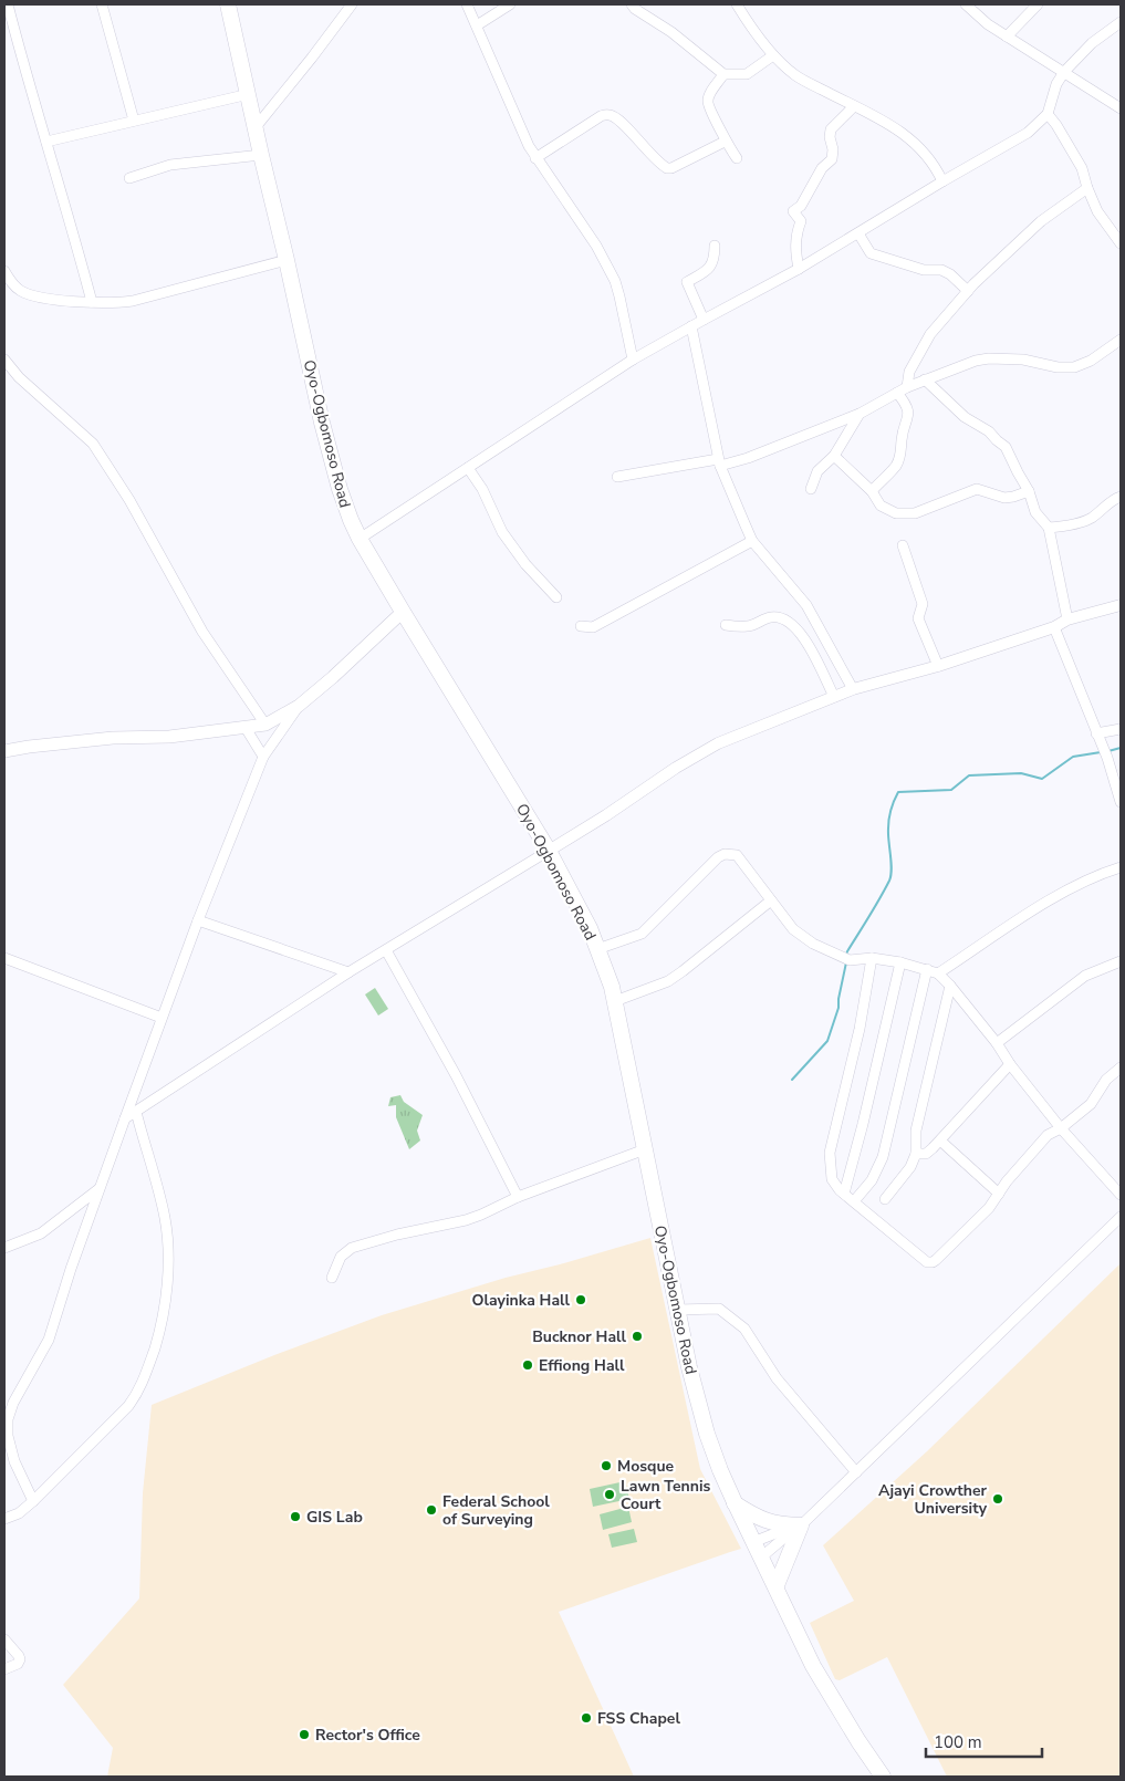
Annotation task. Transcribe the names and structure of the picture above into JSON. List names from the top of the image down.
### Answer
{
  "streets": {
    "highway": ["Oyo-Ogbomoso Road"]
  },
  "places": [
    "Olayinka Hall",
    "Bucknor Hall",
    "Effiong Hall",
    "Mosque",
    "Lawn Tennis Court",
    "Ajayi Crowther University",
    "Federal School of Surveying",
    "GIS Lab",
    "FSS Chapel",
    "Rector's Office"
  ],
  "scale_bar": "100 m"
}
